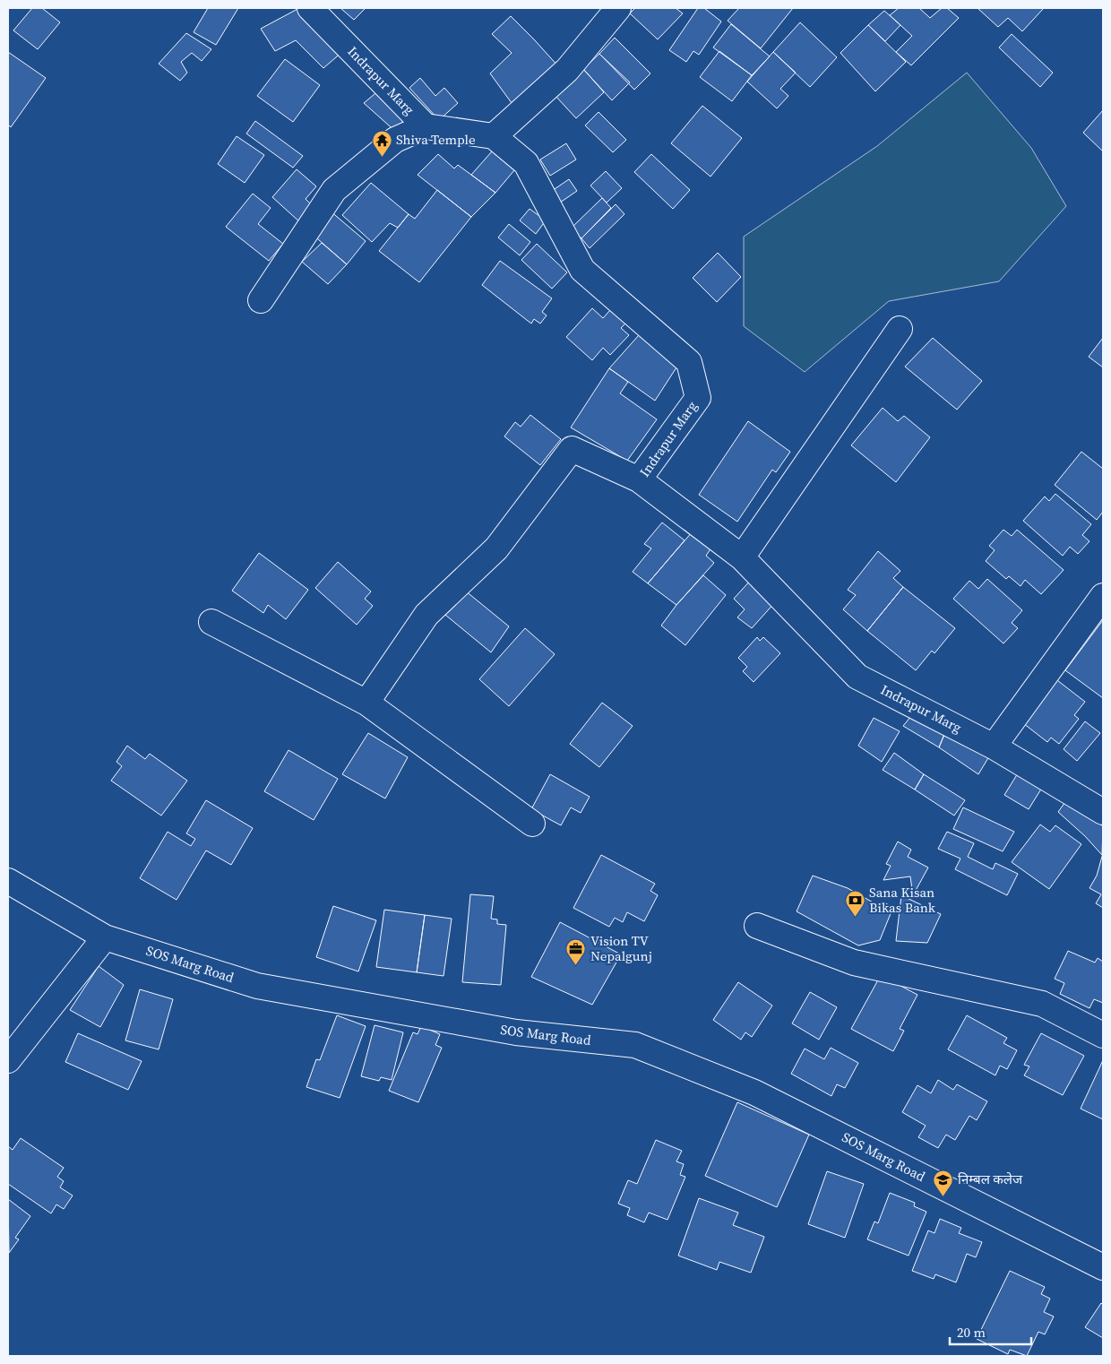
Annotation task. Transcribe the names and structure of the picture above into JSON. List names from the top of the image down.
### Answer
{
  "streets": {
    "street": ["Indrapur Marg", "SOS Marg Road"]
  },
  "places": {
    "temple": ["Shiva Temple"],
    "bank": ["Sana Kisan Bikas Bank"],
    "office": ["Vision TV Nepalgunj"],
    "school or university": ["निम्बल कलेज"]
  },
  "scale_bar": "20 m"
}
